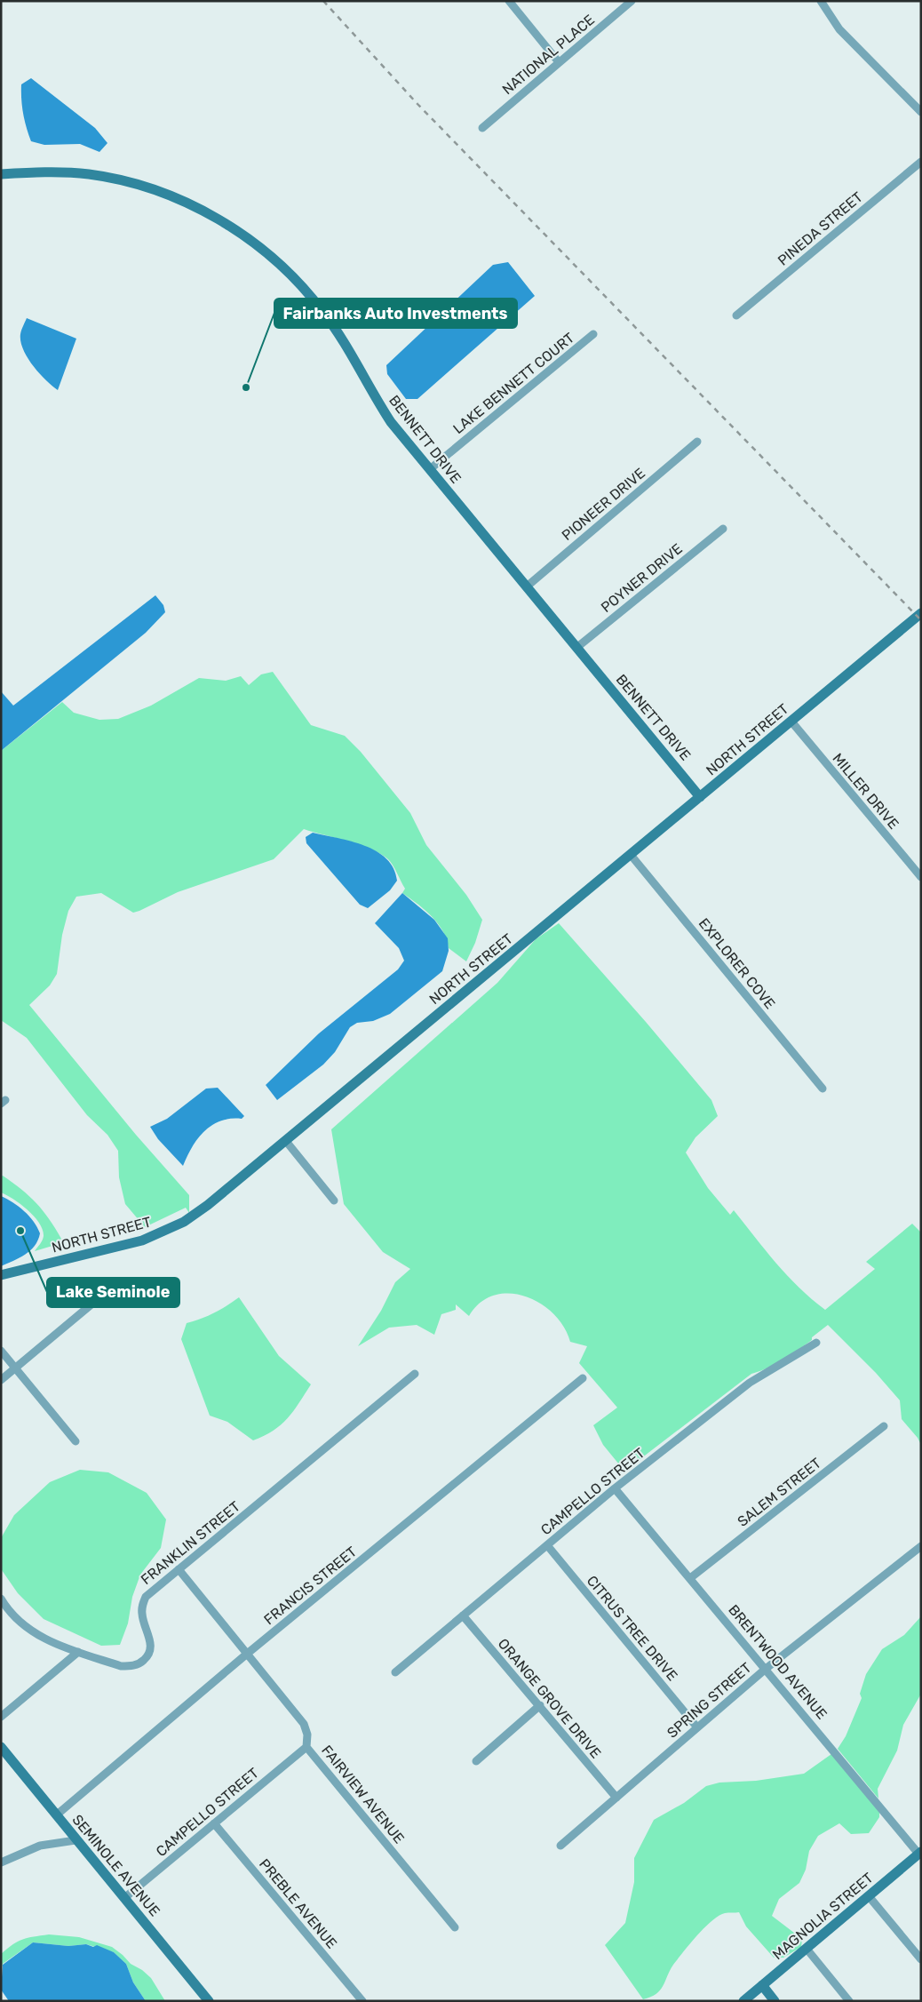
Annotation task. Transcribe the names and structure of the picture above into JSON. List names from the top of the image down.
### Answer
{
  "streets": {
    "street": [
      "NATIONAL PLACE",
      "PINEDA STREET",
      "LAKE BENNETT COURT",
      "BENNETT DRIVE",
      "PIONEER DRIVE",
      "POYNER DRIVE",
      "NORTH STREET",
      "MILLER DRIVE",
      "EXPLORER COVE",
      "CAMPELLO STREET",
      "SALEM STREET",
      "FRANKLIN STREET",
      "FRANCIS STREET",
      "CITRUS TREE DRIVE",
      "BRENTWOOD AVENUE",
      "ORANGE GROVE DRIVE",
      "SPRING STREET",
      "FAIRVIEW AVENUE",
      "SEMINOLE AVENUE",
      "PREBLE AVENUE",
      "MAGNOLIA STREET"
    ]
  },
  "crossings": [
    ["LAKE BENNETT COURT", "BENNETT DRIVE"],
    ["BENNETT DRIVE", "PIONEER DRIVE"],
    ["BENNETT DRIVE", "POYNER DRIVE"],
    ["BENNETT DRIVE", "NORTH STREET"],
    ["NORTH STREET", "MILLER DRIVE"],
    ["NORTH STREET", "EXPLORER COVE"],
    ["CAMPELLO STREET", "CITRUS TREE DRIVE"],
    ["CAMPELLO STREET", "BRENTWOOD AVENUE"],
    ["CAMPELLO STREET", "ORANGE GROVE DRIVE"],
    ["CAMPELLO STREET", "FAIRVIEW AVENUE"],
    ["CAMPELLO STREET", "SEMINOLE AVENUE"],
    ["CAMPELLO STREET", "PREBLE AVENUE"],
    ["SALEM STREET", "BRENTWOOD AVENUE"],
    ["FRANKLIN STREET", "FAIRVIEW AVENUE"],
    ["FRANCIS STREET", "FAIRVIEW AVENUE"],
    ["FRANCIS STREET", "SEMINOLE AVENUE"],
    ["CITRUS TREE DRIVE", "SPRING STREET"],
    ["BRENTWOOD AVENUE", "SPRING STREET"],
    ["BRENTWOOD AVENUE", "MAGNOLIA STREET"],
    ["ORANGE GROVE DRIVE", "SPRING STREET"]
  ],
  "places": ["Fairbanks Auto Investments", "Lake Seminole"]
}
